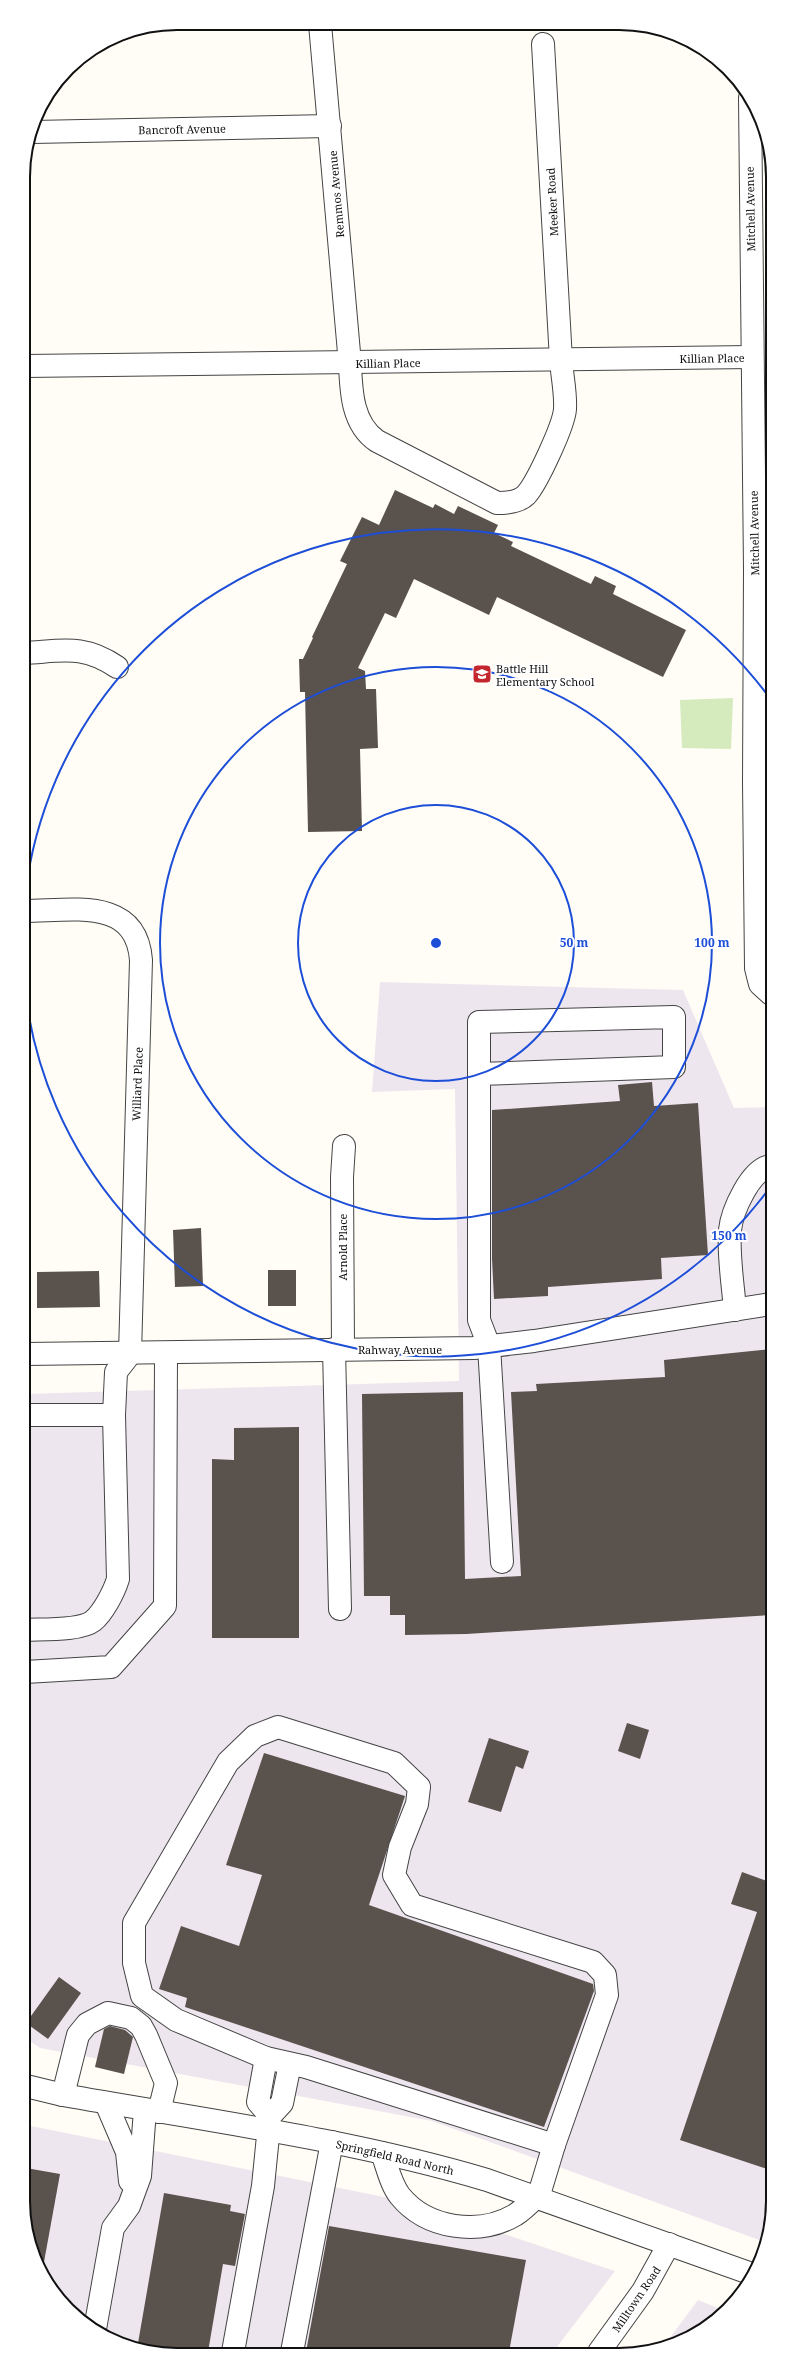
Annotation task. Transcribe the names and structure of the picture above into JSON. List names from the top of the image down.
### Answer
{
  "streets": {
    "street": [
      "Bancroft Avenue",
      "Remmos Avenue",
      "Meeker Road",
      "Mitchell Avenue",
      "Killian Place",
      "Williard Place",
      "Arnold Place",
      "Rahway Avenue",
      "Springfield Road North",
      "Milltown Road"
    ]
  },
  "crossings": [
    ["Bancroft Avenue", "Remmos Avenue"],
    ["Remmos Avenue", "Meeker Road"],
    ["Remmos Avenue", "Killian Place"],
    ["Meeker Road", "Killian Place"],
    ["Mitchell Avenue", "Killian Place"],
    ["Williard Place", "Rahway Avenue"],
    ["Arnold Place", "Rahway Avenue"],
    ["Springfield Road North", "Milltown Road"]
  ],
  "places": {
    "school or university": ["Battle Hill Elementary School"]
  },
  "rings": ["50 m", "100 m", "150 m"]
}
